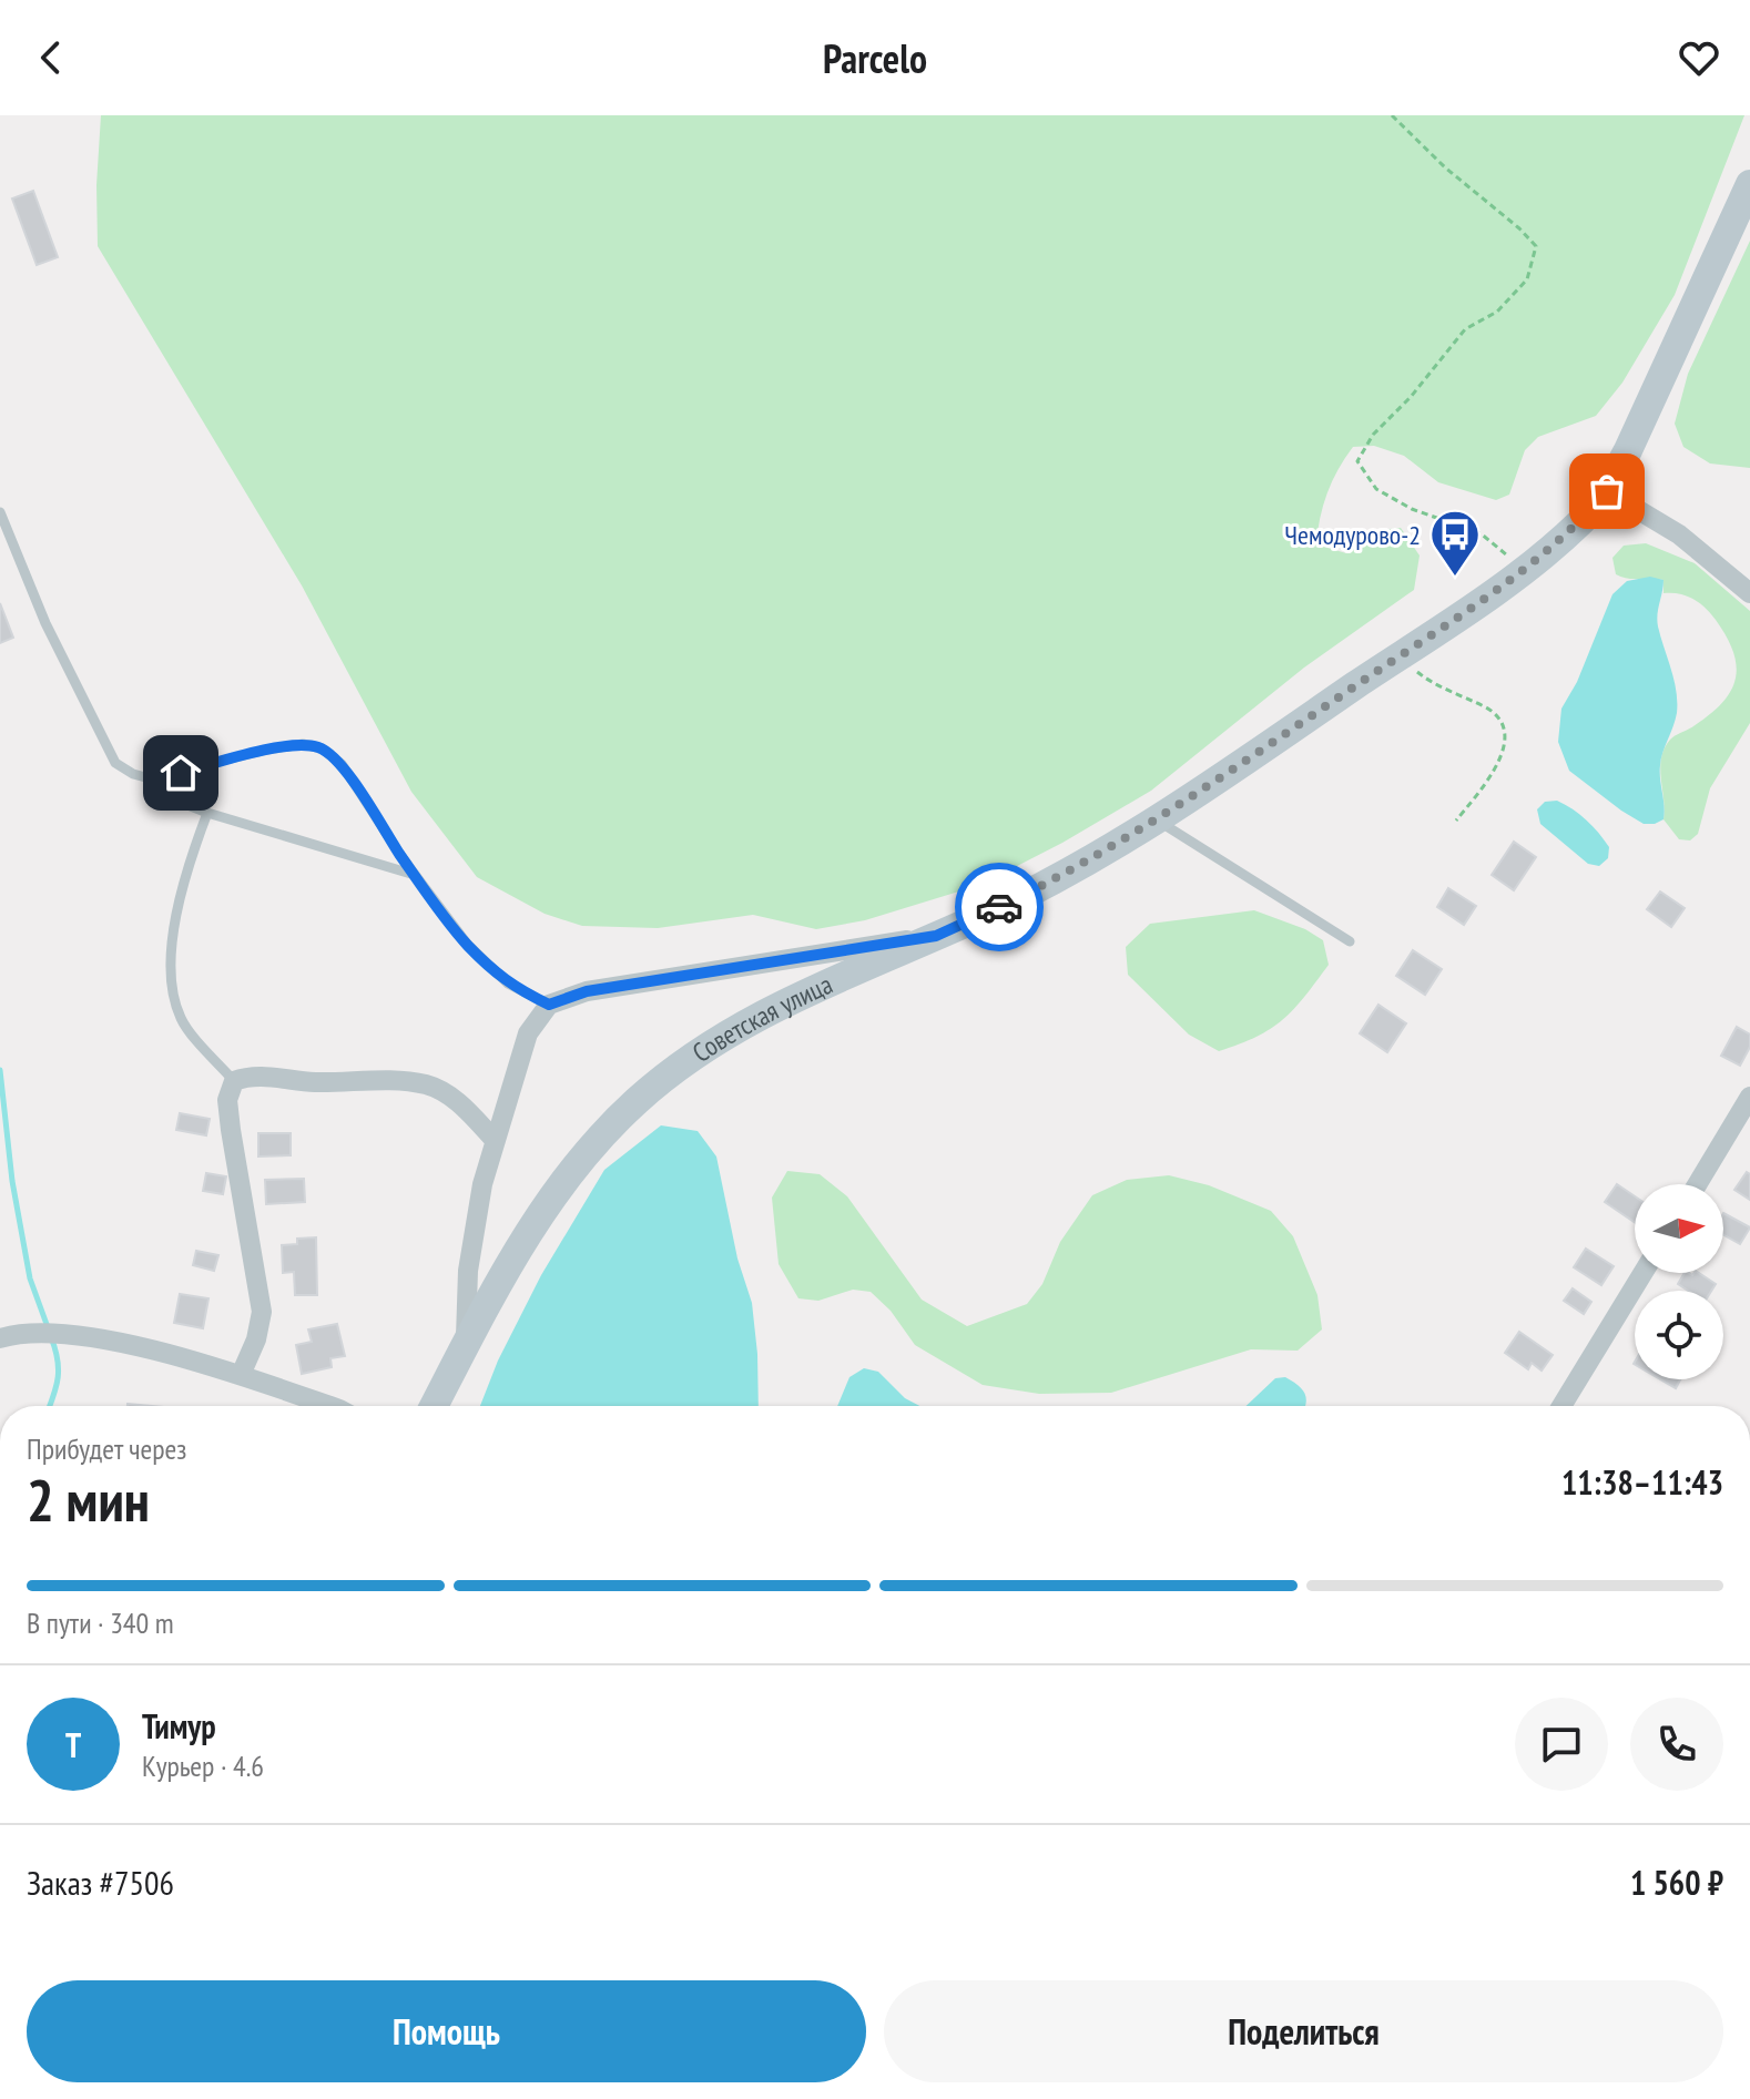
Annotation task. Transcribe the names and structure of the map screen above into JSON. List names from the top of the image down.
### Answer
{
  "streets": {
    "street": ["Советская улица"]
  },
  "places": {
    "bus stop": ["Чемодурово-2"]
  },
  "north": "right",
  "page": {
    "header": "Parcelo",
    "heading": ["2 мин", "Прибудет через", "11:38–11:43"],
    "panel": [
      "Тимур",
      "Курьер · 4.6",
      "Заказ #7506",
      "1 560 ₽"
    ],
    "bar": "В пути · 340 m",
    "round": "Т",
    "buttons": ["Помощь", "Поделиться"]
  }
}
